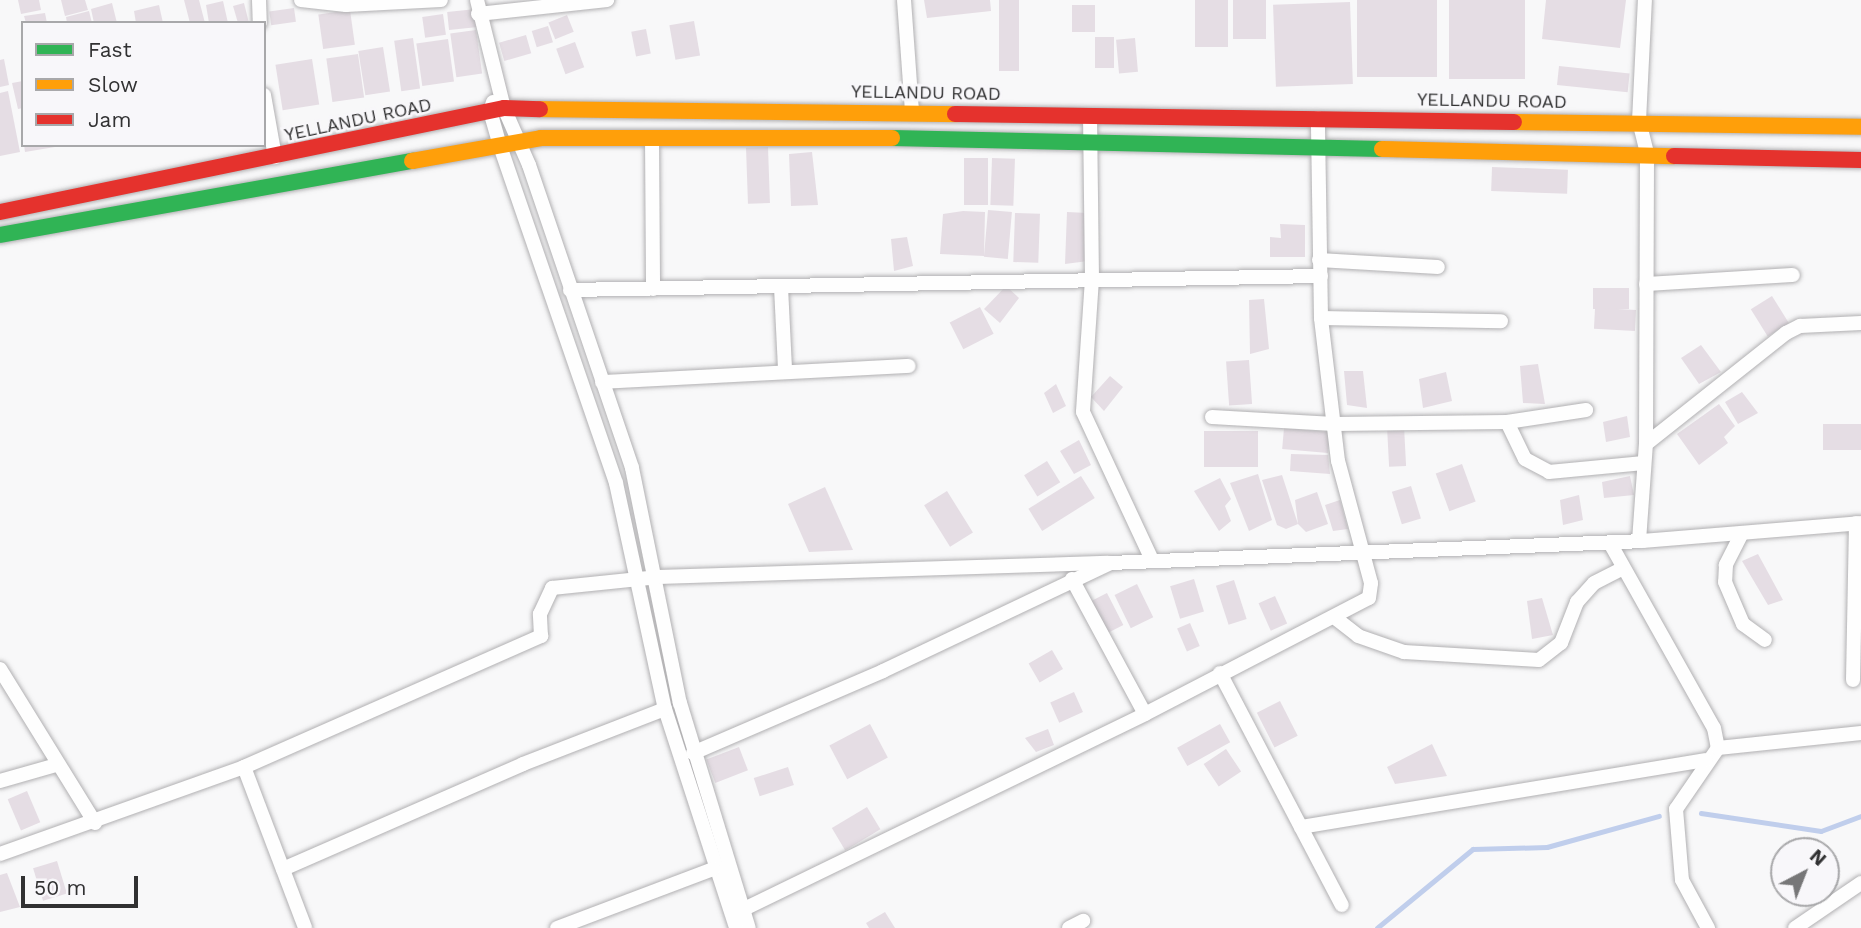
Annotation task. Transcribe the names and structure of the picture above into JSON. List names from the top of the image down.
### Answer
{
  "streets": {
    "main road": ["YELLANDU ROAD"]
  },
  "legend": ["Fast", "Slow", "Jam"],
  "scale_bar": "50 m",
  "north": "top right"
}
